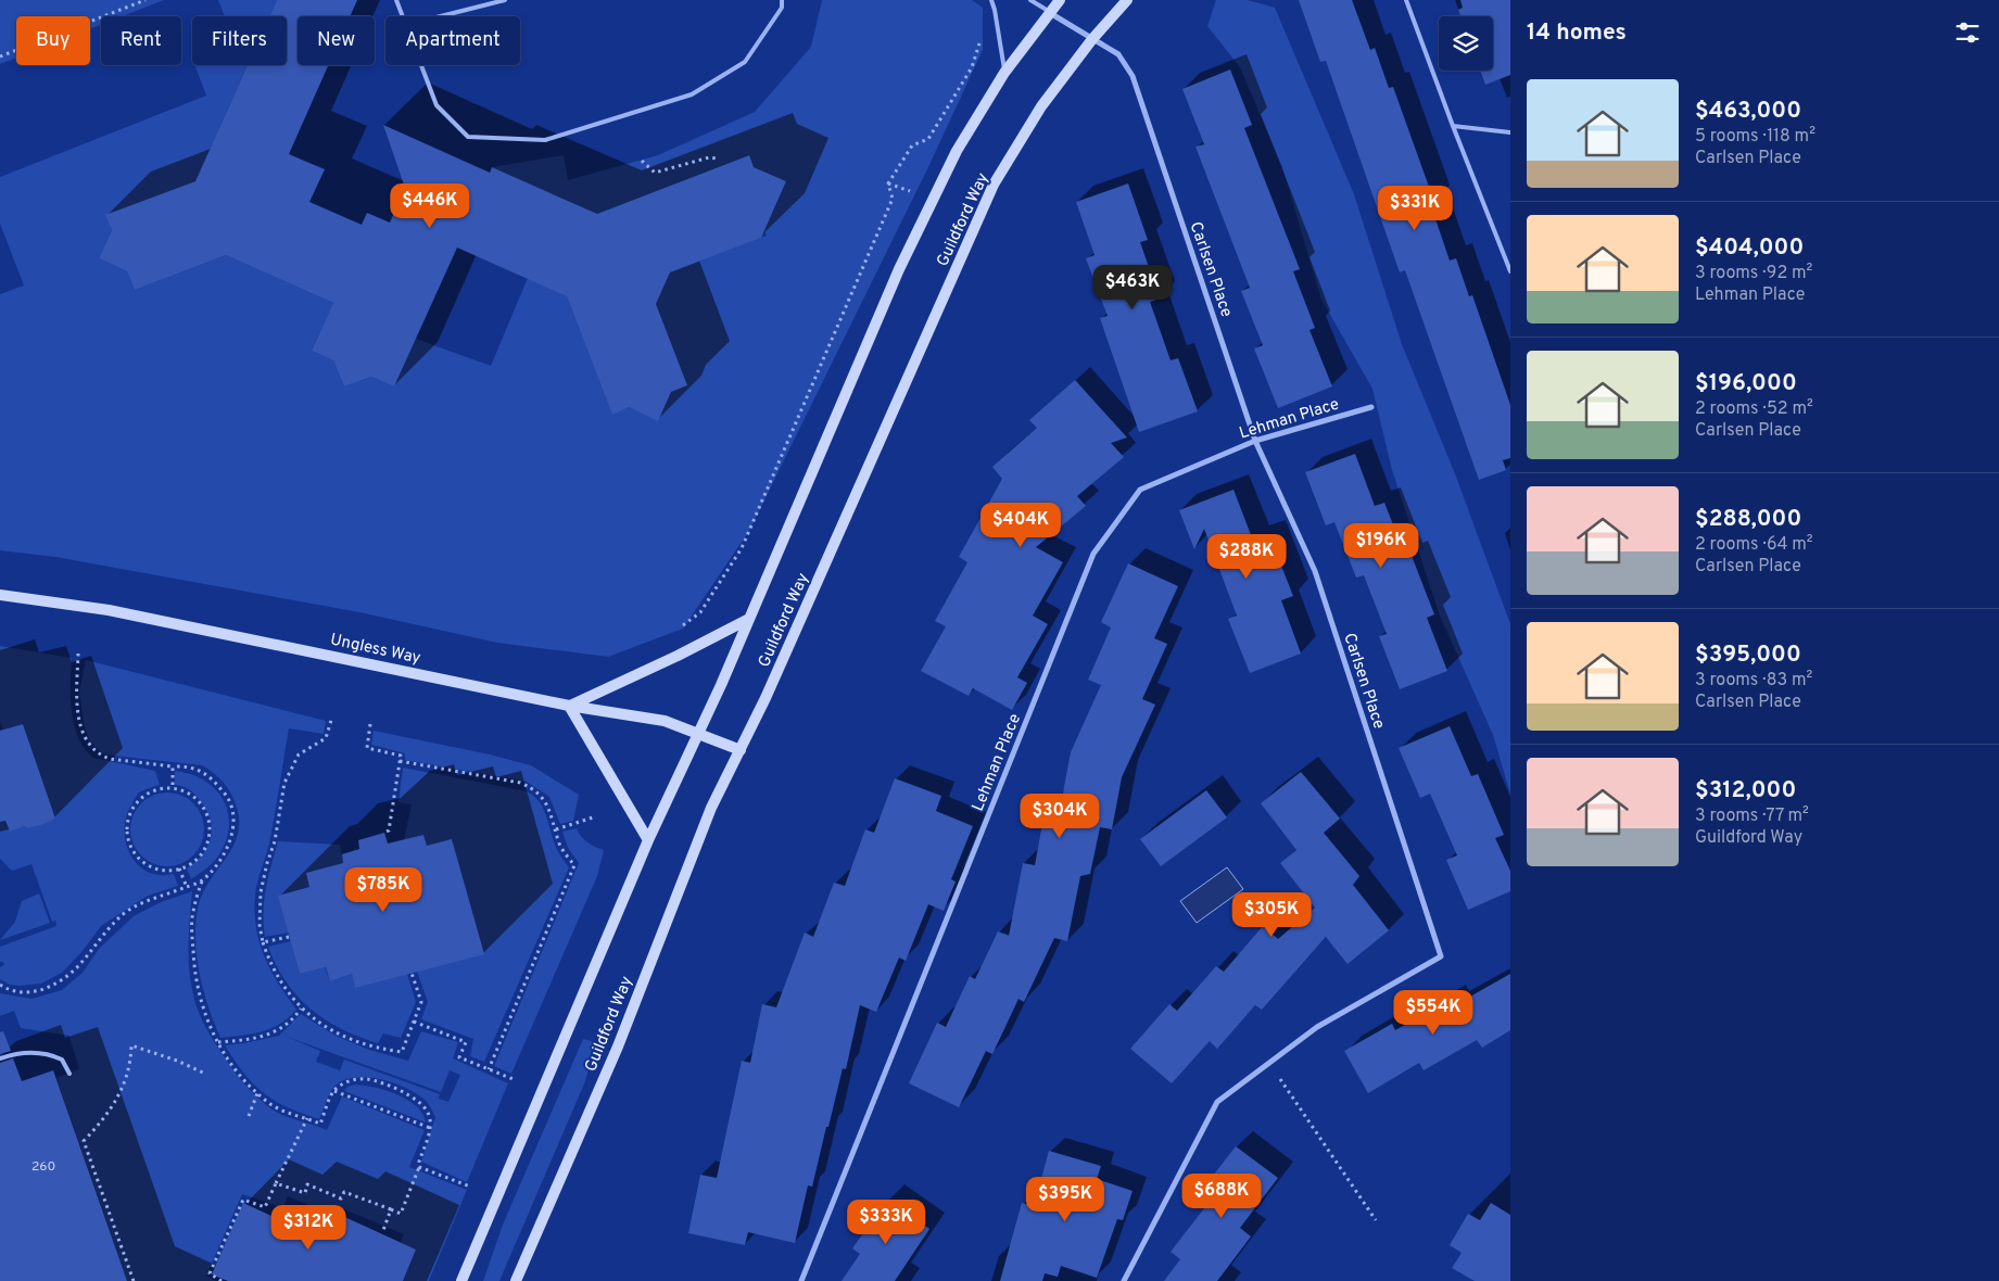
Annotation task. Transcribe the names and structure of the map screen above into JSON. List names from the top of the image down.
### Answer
{
  "streets": {
    "main road": ["Guildford Way", "Ungless Way"],
    "street": ["Carlsen Place", "Lehman Place"]
  },
  "crossings": [
    ["Guildford Way", "Carlsen Place"],
    ["Guildford Way", "Ungless Way"],
    ["Carlsen Place", "Lehman Place"]
  ],
  "house_numbers": ["260"],
  "page": {
    "heading": "14 homes",
    "chip": [
      "Buy",
      "Rent",
      "Filters",
      "New",
      "Apartment"
    ],
    "list": [
      {
        "name": "$463,000",
        "note": "5 rooms · 118 m² · Carlsen Place"
      },
      {
        "name": "$404,000",
        "note": "3 rooms · 92 m² · Lehman Place"
      },
      {
        "name": "$196,000",
        "note": "2 rooms · 52 m² · Carlsen Place"
      },
      {
        "name": "$288,000",
        "note": "2 rooms · 64 m² · Carlsen Place"
      },
      {
        "name": "$395,000",
        "note": "3 rooms · 83 m² · Carlsen Place"
      },
      {
        "name": "$312,000",
        "note": "3 rooms · 77 m² · Guildford Way"
      }
    ],
    "price": [
      "$446K",
      "$331K",
      "$463K",
      "$404K",
      "$196K",
      "$288K",
      "$304K",
      "$785K",
      "$305K",
      "$554K",
      "$688K",
      "$395K",
      "$333K",
      "$312K"
    ]
  }
}
